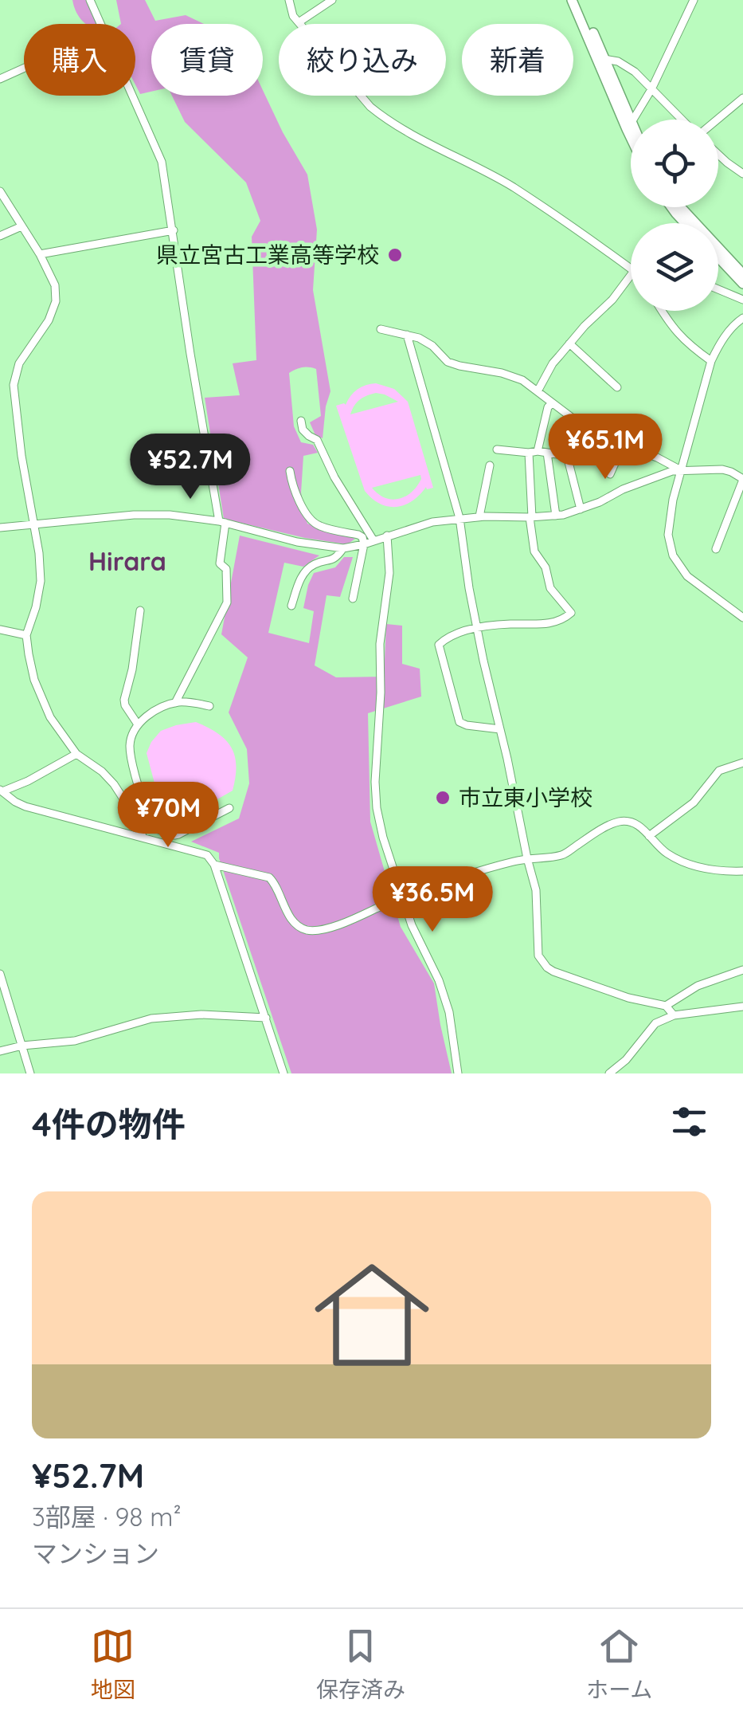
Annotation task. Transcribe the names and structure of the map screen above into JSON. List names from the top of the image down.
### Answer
{
  "districts": ["Hirara"],
  "places": ["県立宮古工業高等学校", "市立東小学校"],
  "page": {
    "chip": [
      "購入",
      "賃貸",
      "絞り込み",
      "新着"
    ],
    "price": [
      "¥65.1M",
      "¥52.7M",
      "¥70M",
      "¥36.5M"
    ],
    "heading": "4件の物件",
    "list": [
      {
        "name": "¥52.7M",
        "note": "3部屋 · 98 m² · マンション"
      }
    ],
    "tabs": ["地図", "保存済み", "ホーム"]
  }
}
